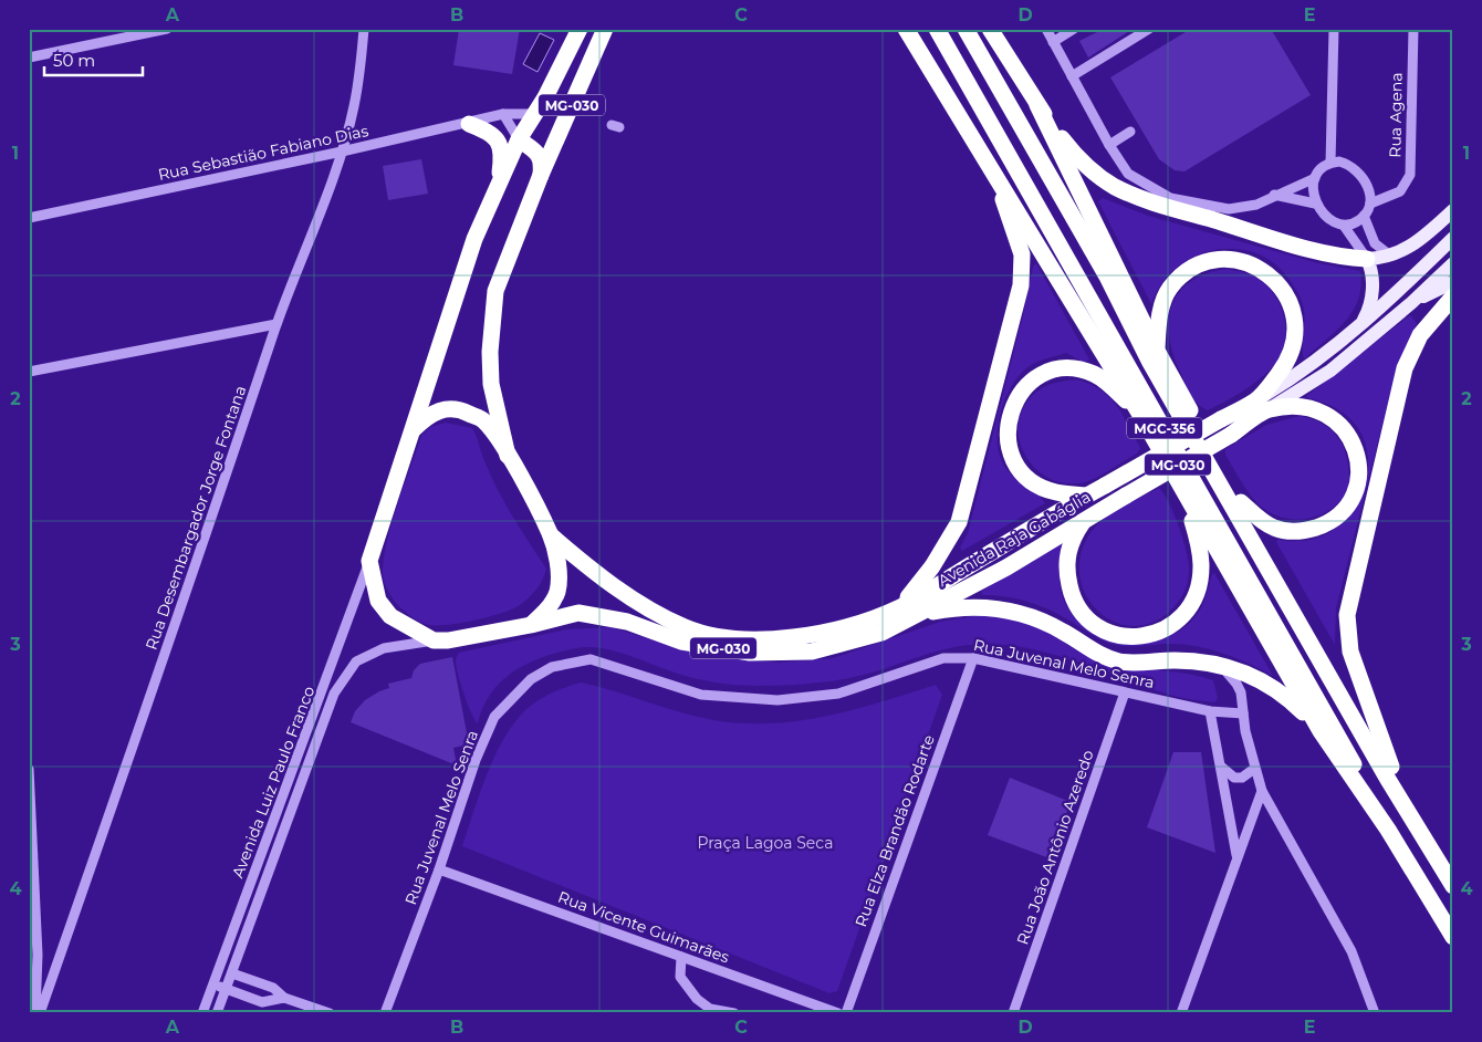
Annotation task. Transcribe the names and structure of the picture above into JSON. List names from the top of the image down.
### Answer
{
  "streets": {
    "highway": ["MG-030", "MGC-356", "Avenida Raja Gabáglia"],
    "street": [
      "Rua Agena",
      "Rua Sebastião Fabiano Dias",
      "Rua Desembargador Jorge Fontana",
      "Rua Juvenal Melo Senra",
      "Avenida Luiz Paulo Franco",
      "Rua Elza Brandão Rodarte",
      "Rua João Antônio Azeredo",
      "Rua Vicente Guimarães"
    ]
  },
  "crossings": [
    ["MG-030", "Rua Sebastião Fabiano Dias"],
    ["MG-030", "Avenida Raja Gabáglia"],
    ["MG-030", "Avenida Luiz Paulo Franco"],
    ["Rua Sebastião Fabiano Dias", "Rua Desembargador Jorge Fontana"],
    ["Rua Juvenal Melo Senra", "Rua Elza Brandão Rodarte"],
    ["Rua Juvenal Melo Senra", "Rua João Antônio Azeredo"],
    ["Rua Juvenal Melo Senra", "Rua Vicente Guimarães"]
  ],
  "parks": ["Praça Lagoa Seca"],
  "scale_bar": "50 m",
  "grid": {
    "columns": [
      "A",
      "B",
      "C",
      "D",
      "E"
    ],
    "rows": [
      "1",
      "2",
      "3",
      "4"
    ]
  }
}
